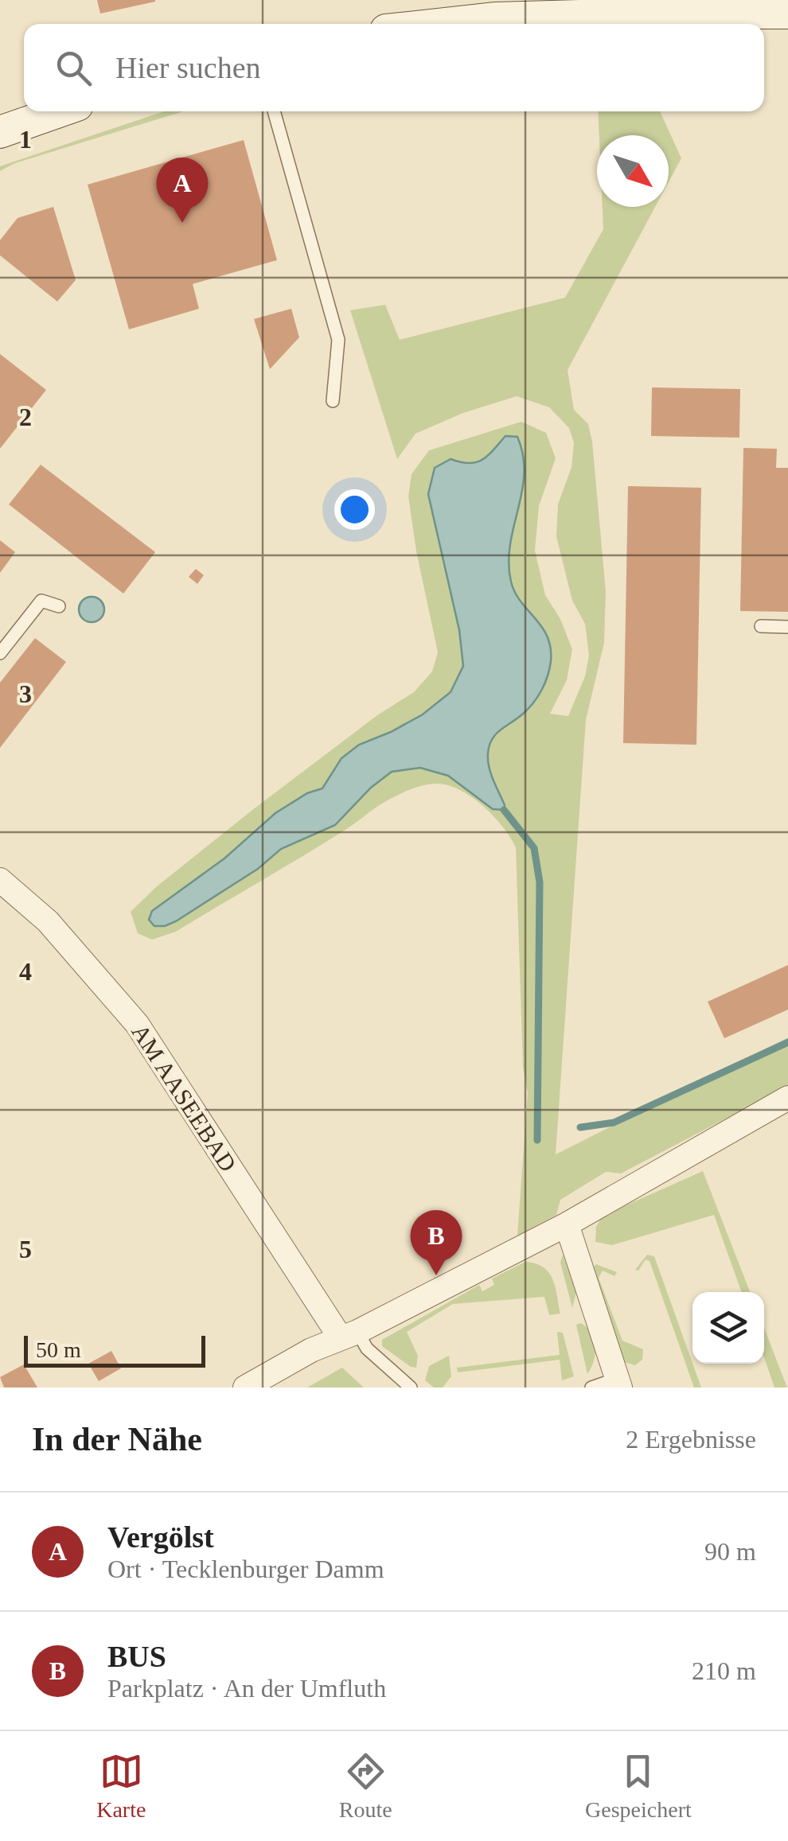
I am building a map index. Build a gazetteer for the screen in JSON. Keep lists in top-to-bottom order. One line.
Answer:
{"streets":{"street":["AM AASEEBAD"]},"scale_bar":"50 m","north":"bottom right","page":{"search":"Hier suchen","pins":["A","B"],"scale":"50 m","heading":["In der Nähe","2 Ergebnisse"],"list":[{"mark":"A","name":"Vergölst","note":"Ort · Tecklenburger Damm","value":"90 m"},{"mark":"B","name":"BUS","note":"Parkplatz · An der Umfluth","value":"210 m"}],"nav":["Karte","Route","Gespeichert"]},"grid":{"rows":["1","2","3","4","5"]}}
